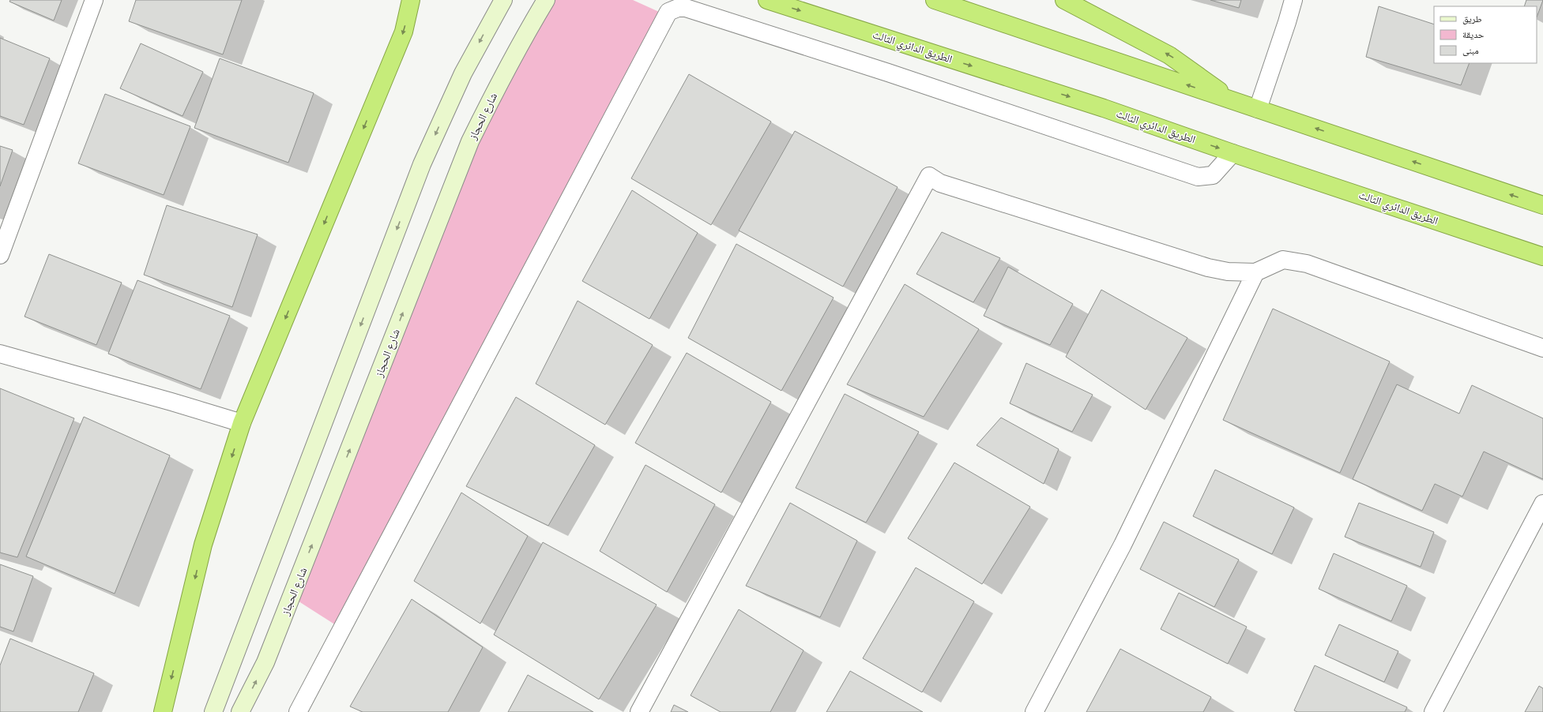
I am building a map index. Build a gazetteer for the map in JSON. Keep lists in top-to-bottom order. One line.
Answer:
{"streets":{"highway":["الطريق الدائري الثالث"],"main road":["شارع الحجاز"]},"legend":["طريق","حديقة","مبنى"]}
